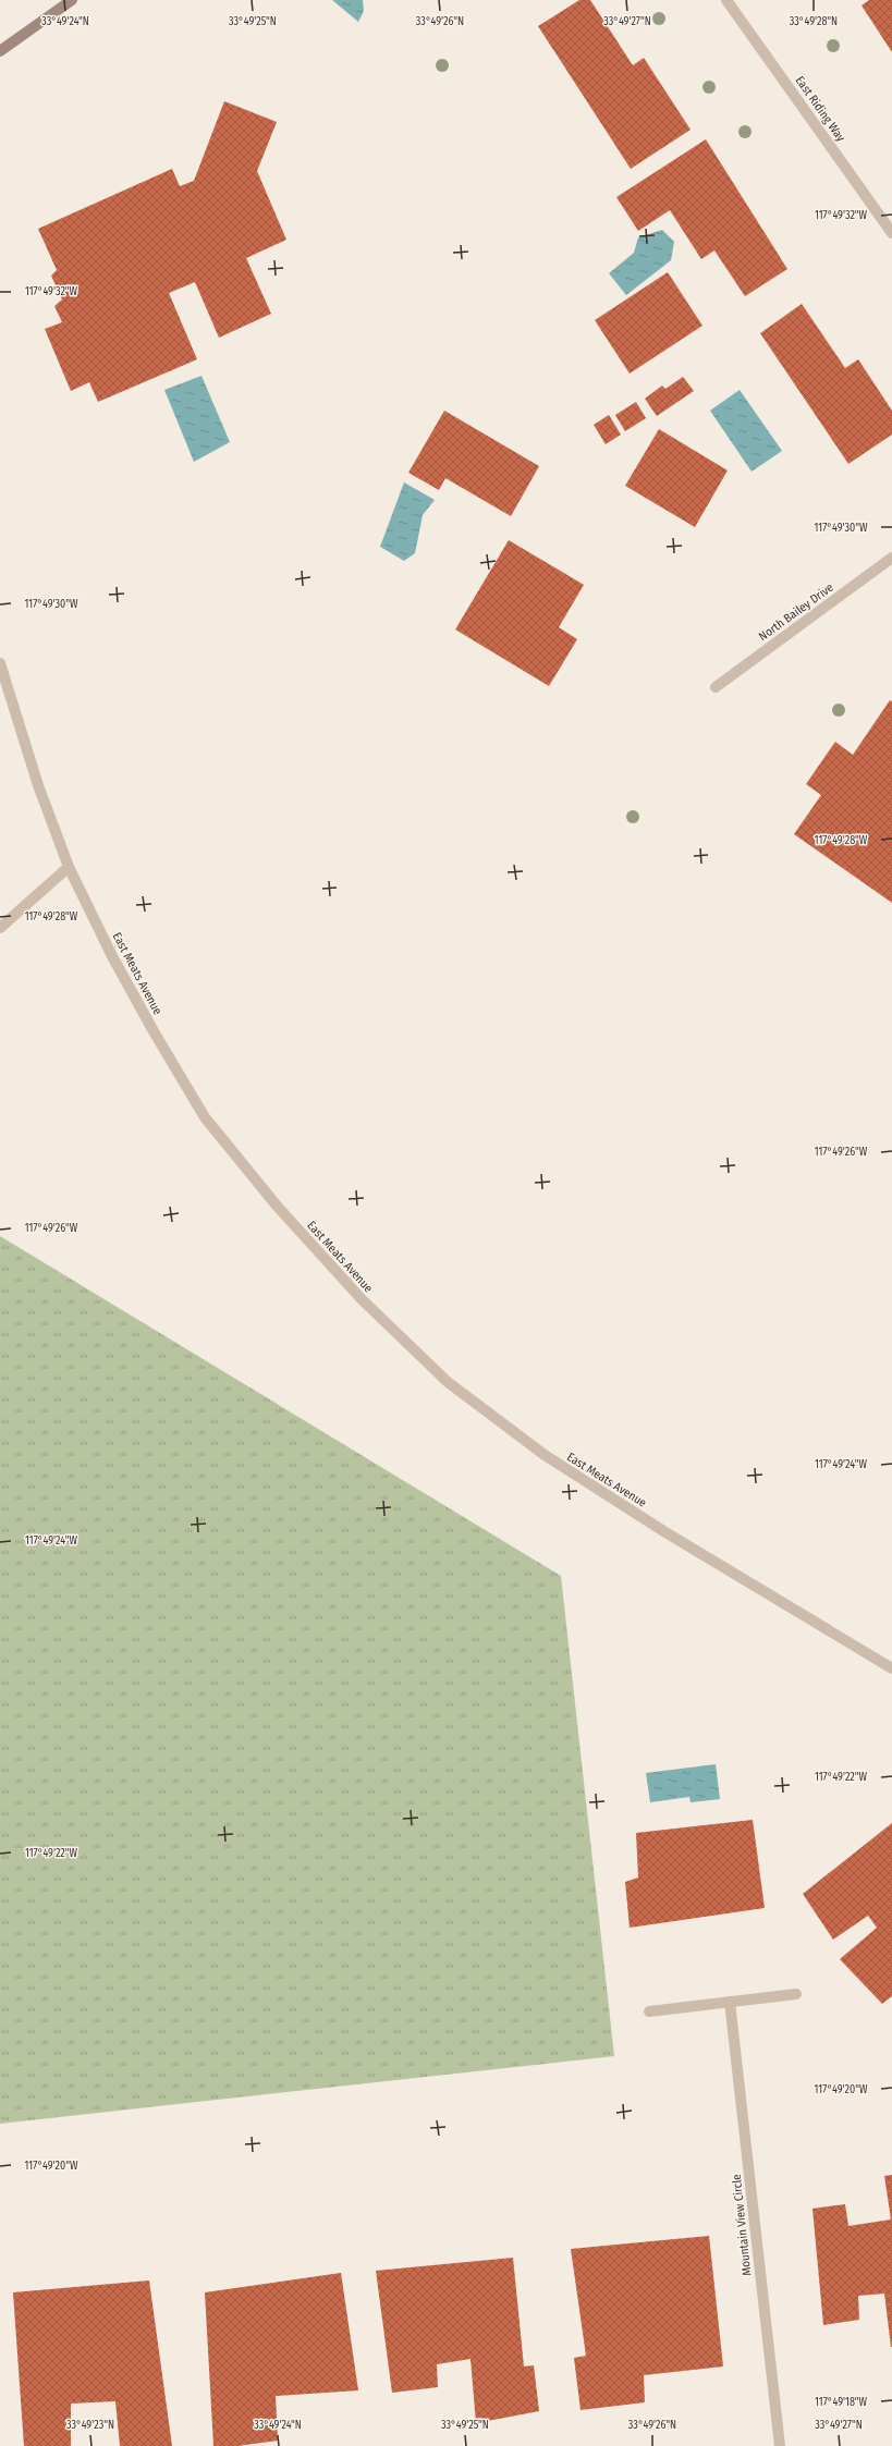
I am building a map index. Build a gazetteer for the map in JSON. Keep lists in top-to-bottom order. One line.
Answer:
{"streets":{"street":["East Riding Way","North Bailey Drive","East Meats Avenue","Mountain View Circle"]},"coordinates":["33°49'24\"N","33°49'25\"N","33°49'26\"N","33°49'27\"N","33°49'28\"N","117°49'32\"W","117°49'30\"W","117°49'28\"W","117°49'26\"W","117°49'24\"W","117°49'22\"W","117°49'20\"W","117°49'18\"W","33°49'23\"N"]}
